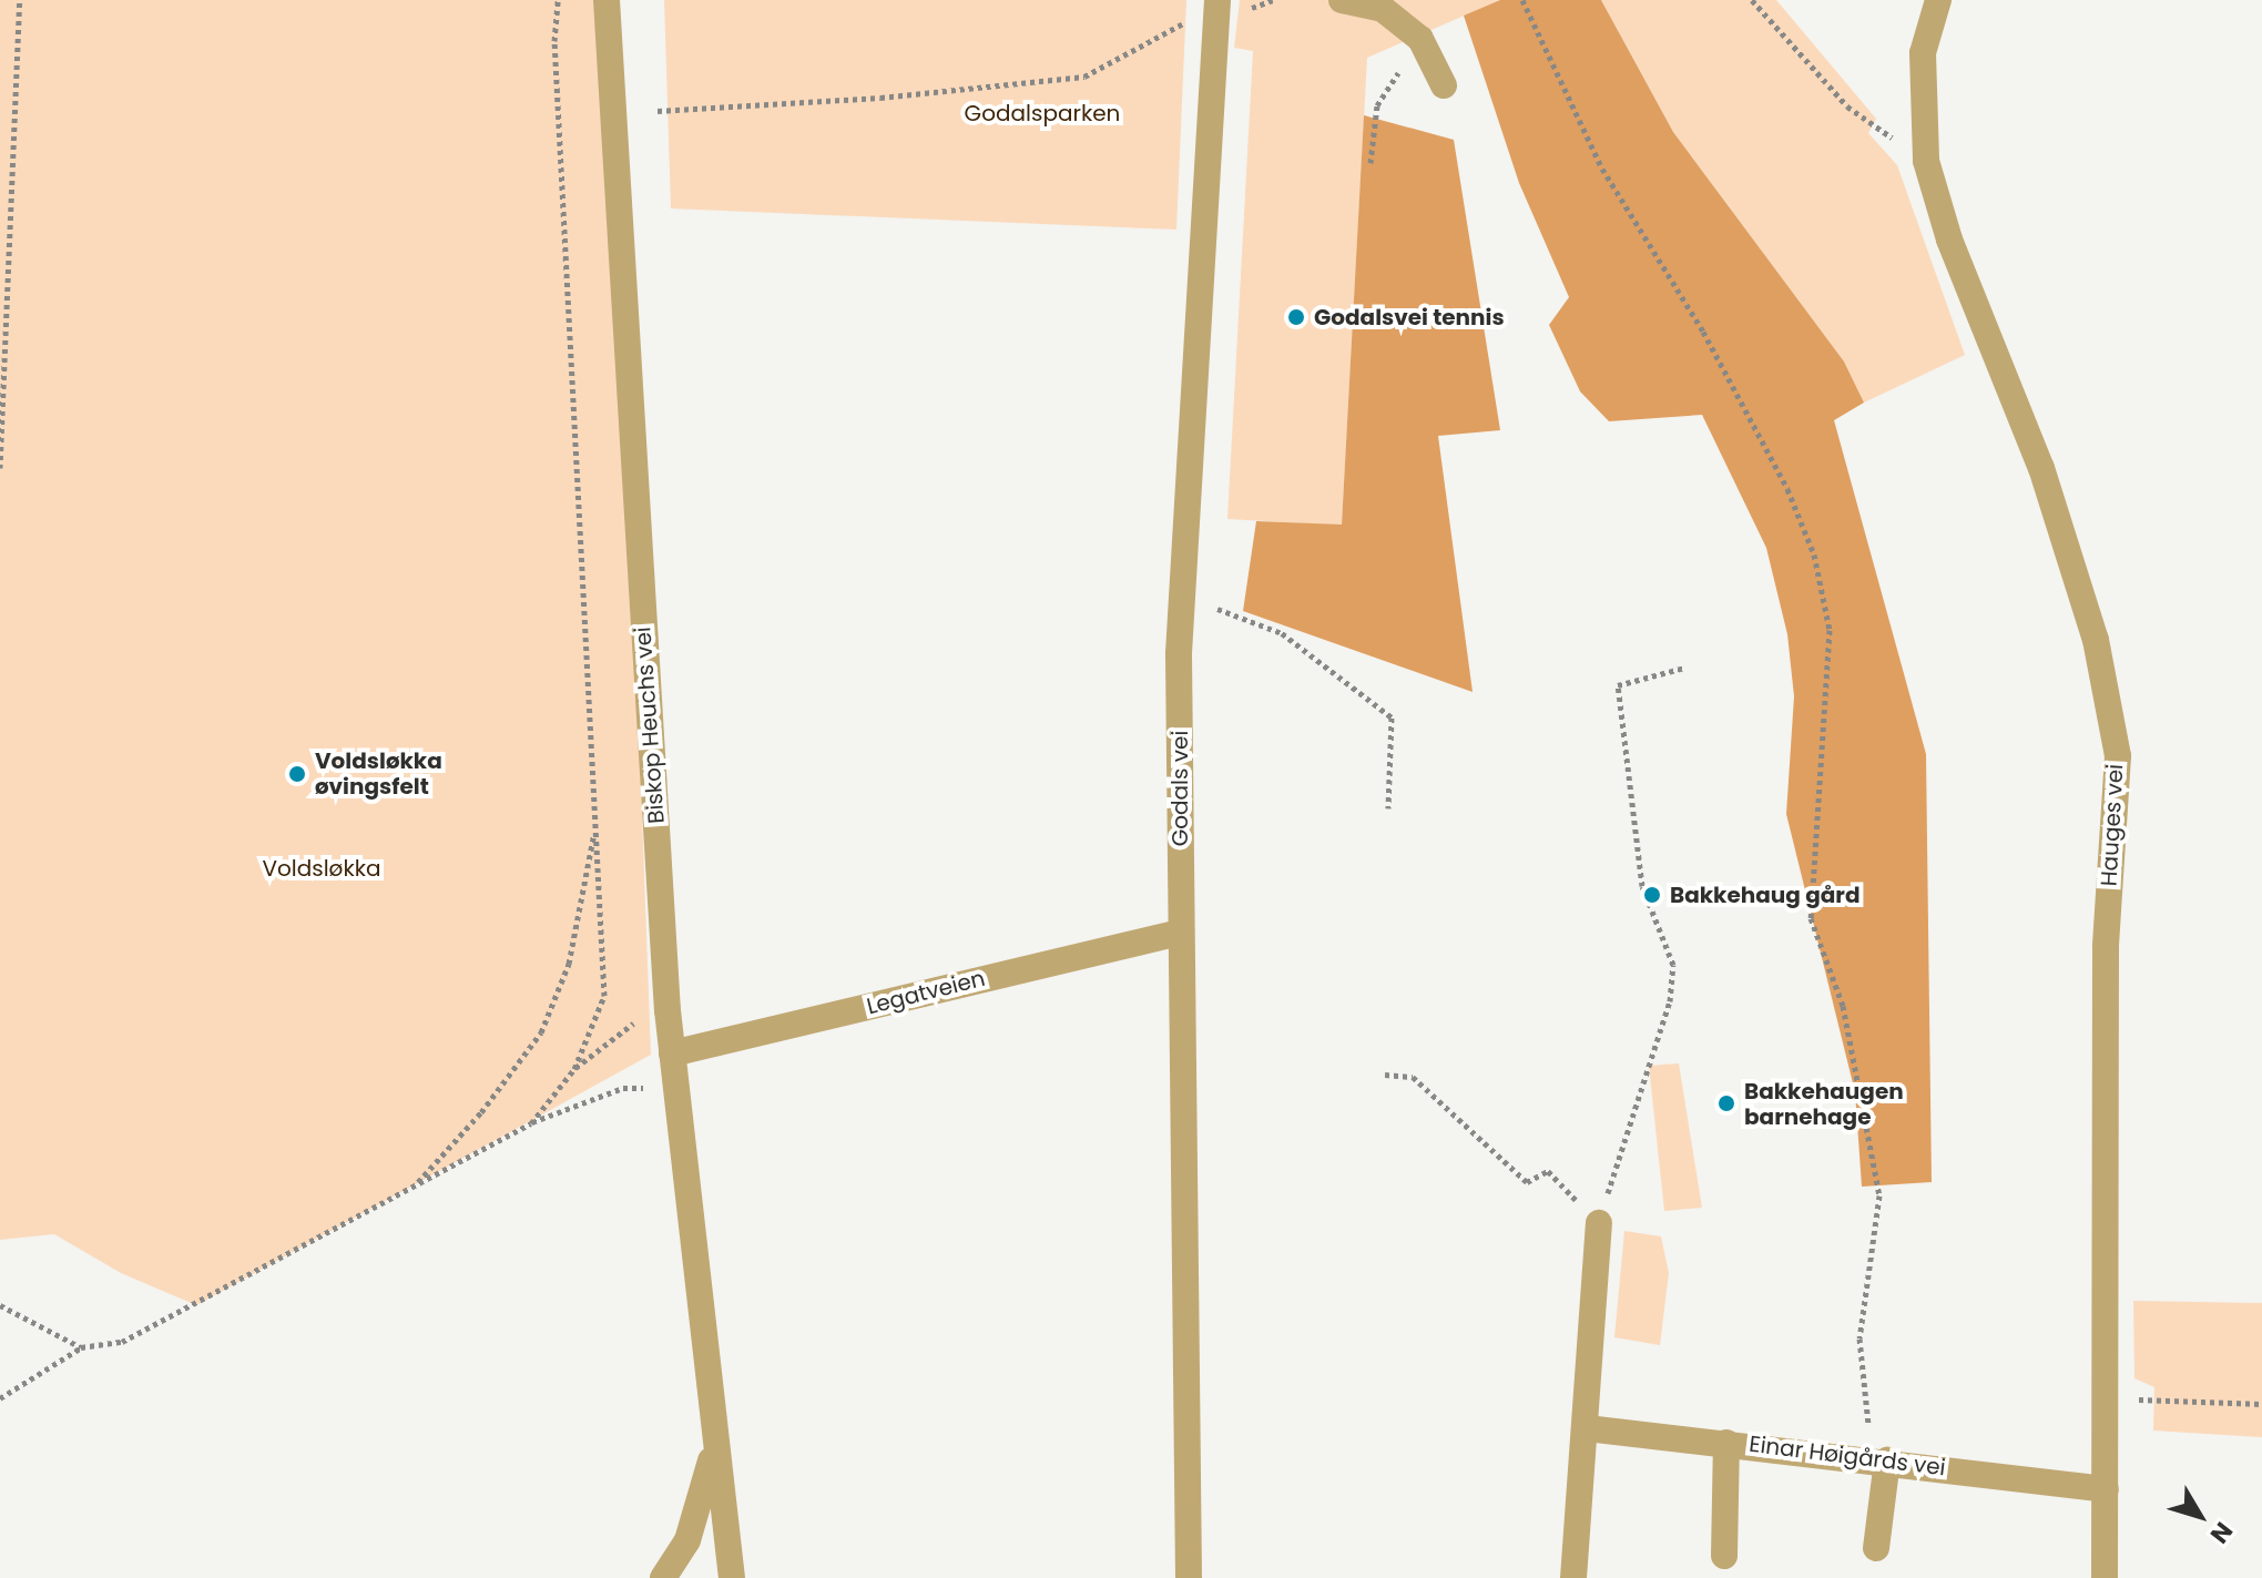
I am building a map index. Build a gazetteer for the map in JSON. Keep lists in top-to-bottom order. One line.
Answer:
{"streets":{"street":["Biskop Heuchs vei","Godals vei","Hauges vei","Legatveien","Einar Høigårds vei"]},"crossings":[["Biskop Heuchs vei","Legatveien"],["Godals vei","Legatveien"],["Hauges vei","Einar Høigårds vei"]],"parks":["Godalsparken","Voldsløkka"],"places":["Godalsvei tennis","Voldsløkka øvingsfelt","Bakkehaug gård","Bakkehaugen barnehage"],"north":"bottom right"}
